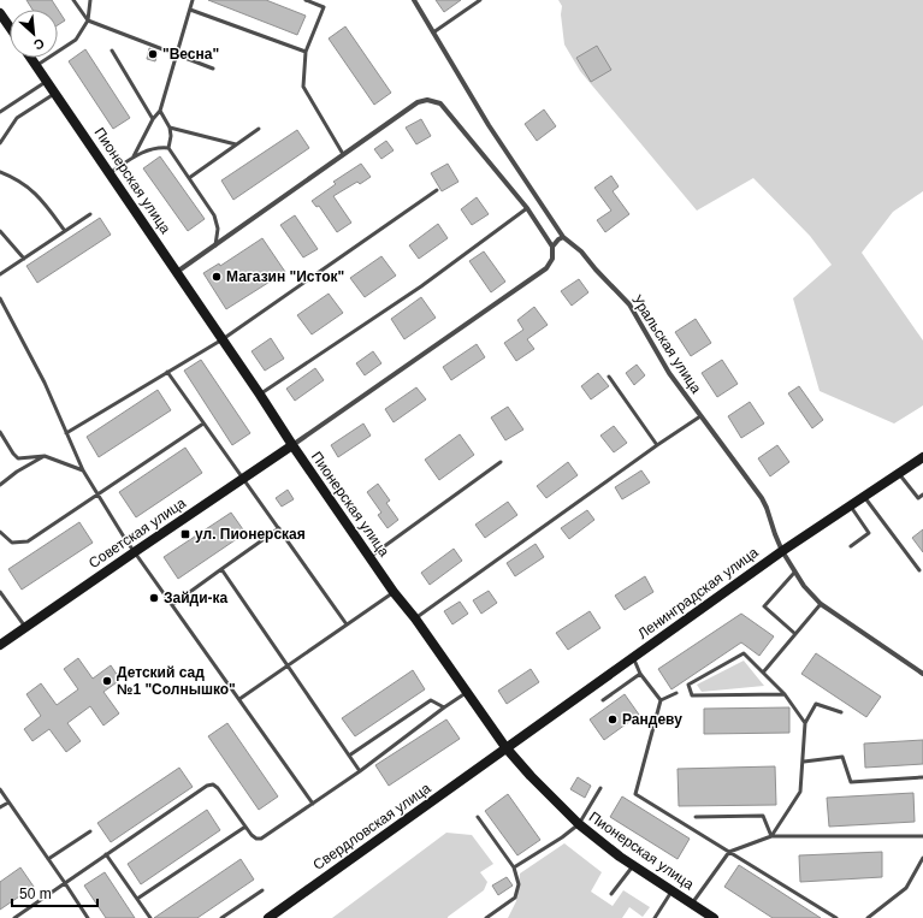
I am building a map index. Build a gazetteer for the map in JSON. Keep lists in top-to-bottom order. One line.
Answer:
{"streets":{"street":["Пионерская улица","Уральская улица","Советская улица","Ленинградская улица","Свердловская улица"]},"crossings":[["Пионерская улица","Советская улица"],["Пионерская улица","Ленинградская улица"],["Уральская улица","Ленинградская улица"],["Ленинградская улица","Свердловская улица"]],"places":{"other":["\"Весна\"","Магазин \"Исток\"","Зайди-ка","Детский сад №1 \"Солнышко\"","Рандеву"],"transit":["ул. Пионерская"]},"scale_bar":"50 m","north":"bottom right"}
